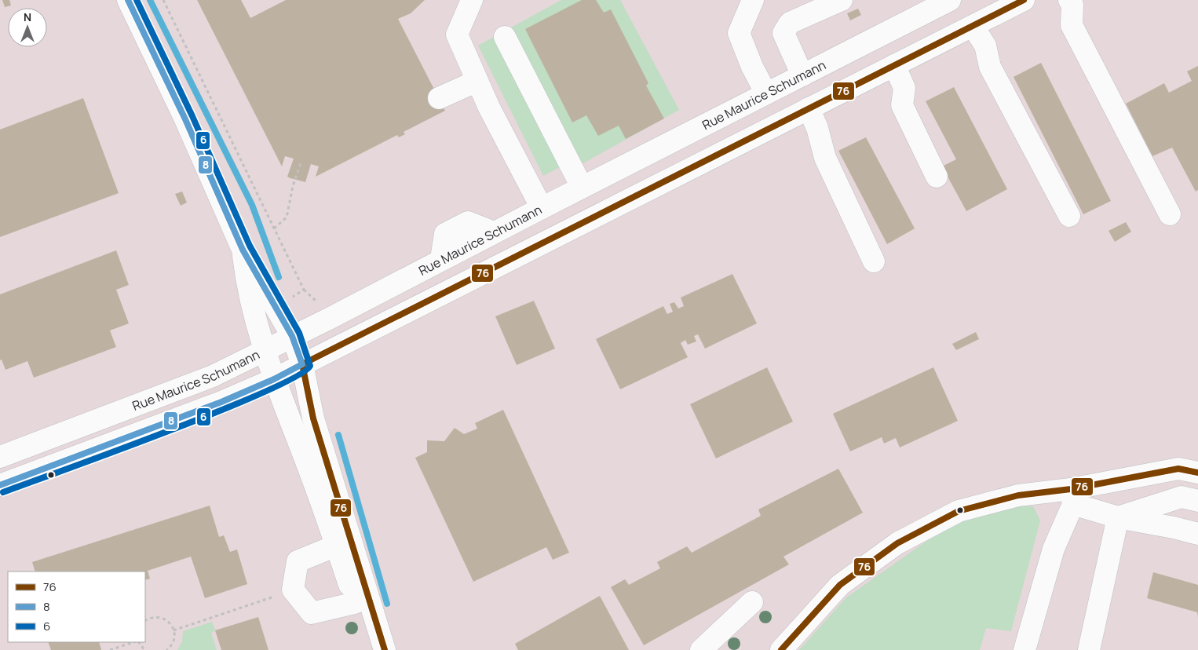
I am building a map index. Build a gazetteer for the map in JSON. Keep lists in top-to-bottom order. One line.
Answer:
{"streets":{"main road":["Rue Maurice Schumann"]},"lines":["transit line 76","transit line 8","transit line 6"],"legend":["76","8","6"],"north":"top"}
